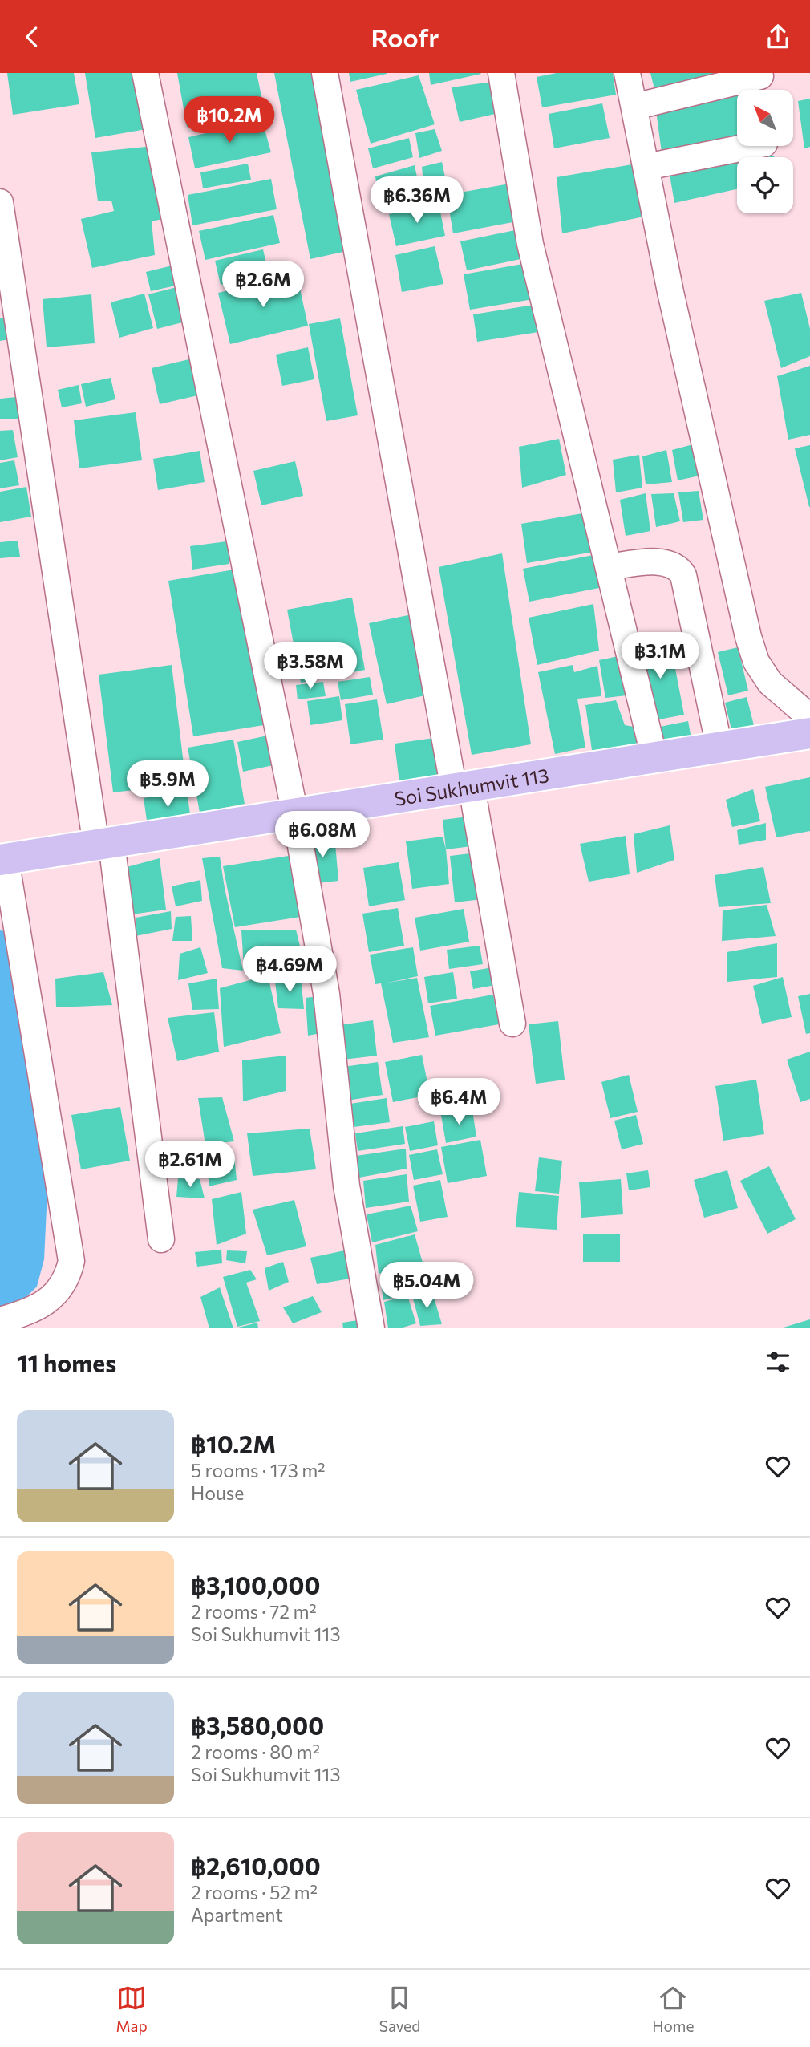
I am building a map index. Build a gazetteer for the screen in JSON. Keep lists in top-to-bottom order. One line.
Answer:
{"streets":{"main road":["Soi Sukhumvit 113"]},"north":"top left","page":{"header":"Roofr","price":["฿10.2M","฿6.36M","฿2.6M","฿3.1M","฿3.58M","฿5.9M","฿6.08M","฿4.69M","฿6.4M","฿2.61M","฿5.04M"],"heading":"11 homes","list":[{"name":"฿10.2M","note":"5 rooms · 173 m² · House"},{"name":"฿3,100,000","note":"2 rooms · 72 m² · Soi Sukhumvit 113"},{"name":"฿3,580,000","note":"2 rooms · 80 m² · Soi Sukhumvit 113"},{"name":"฿2,610,000","note":"2 rooms · 52 m² · Apartment"}],"tabs":["Map","Saved","Home"]}}
